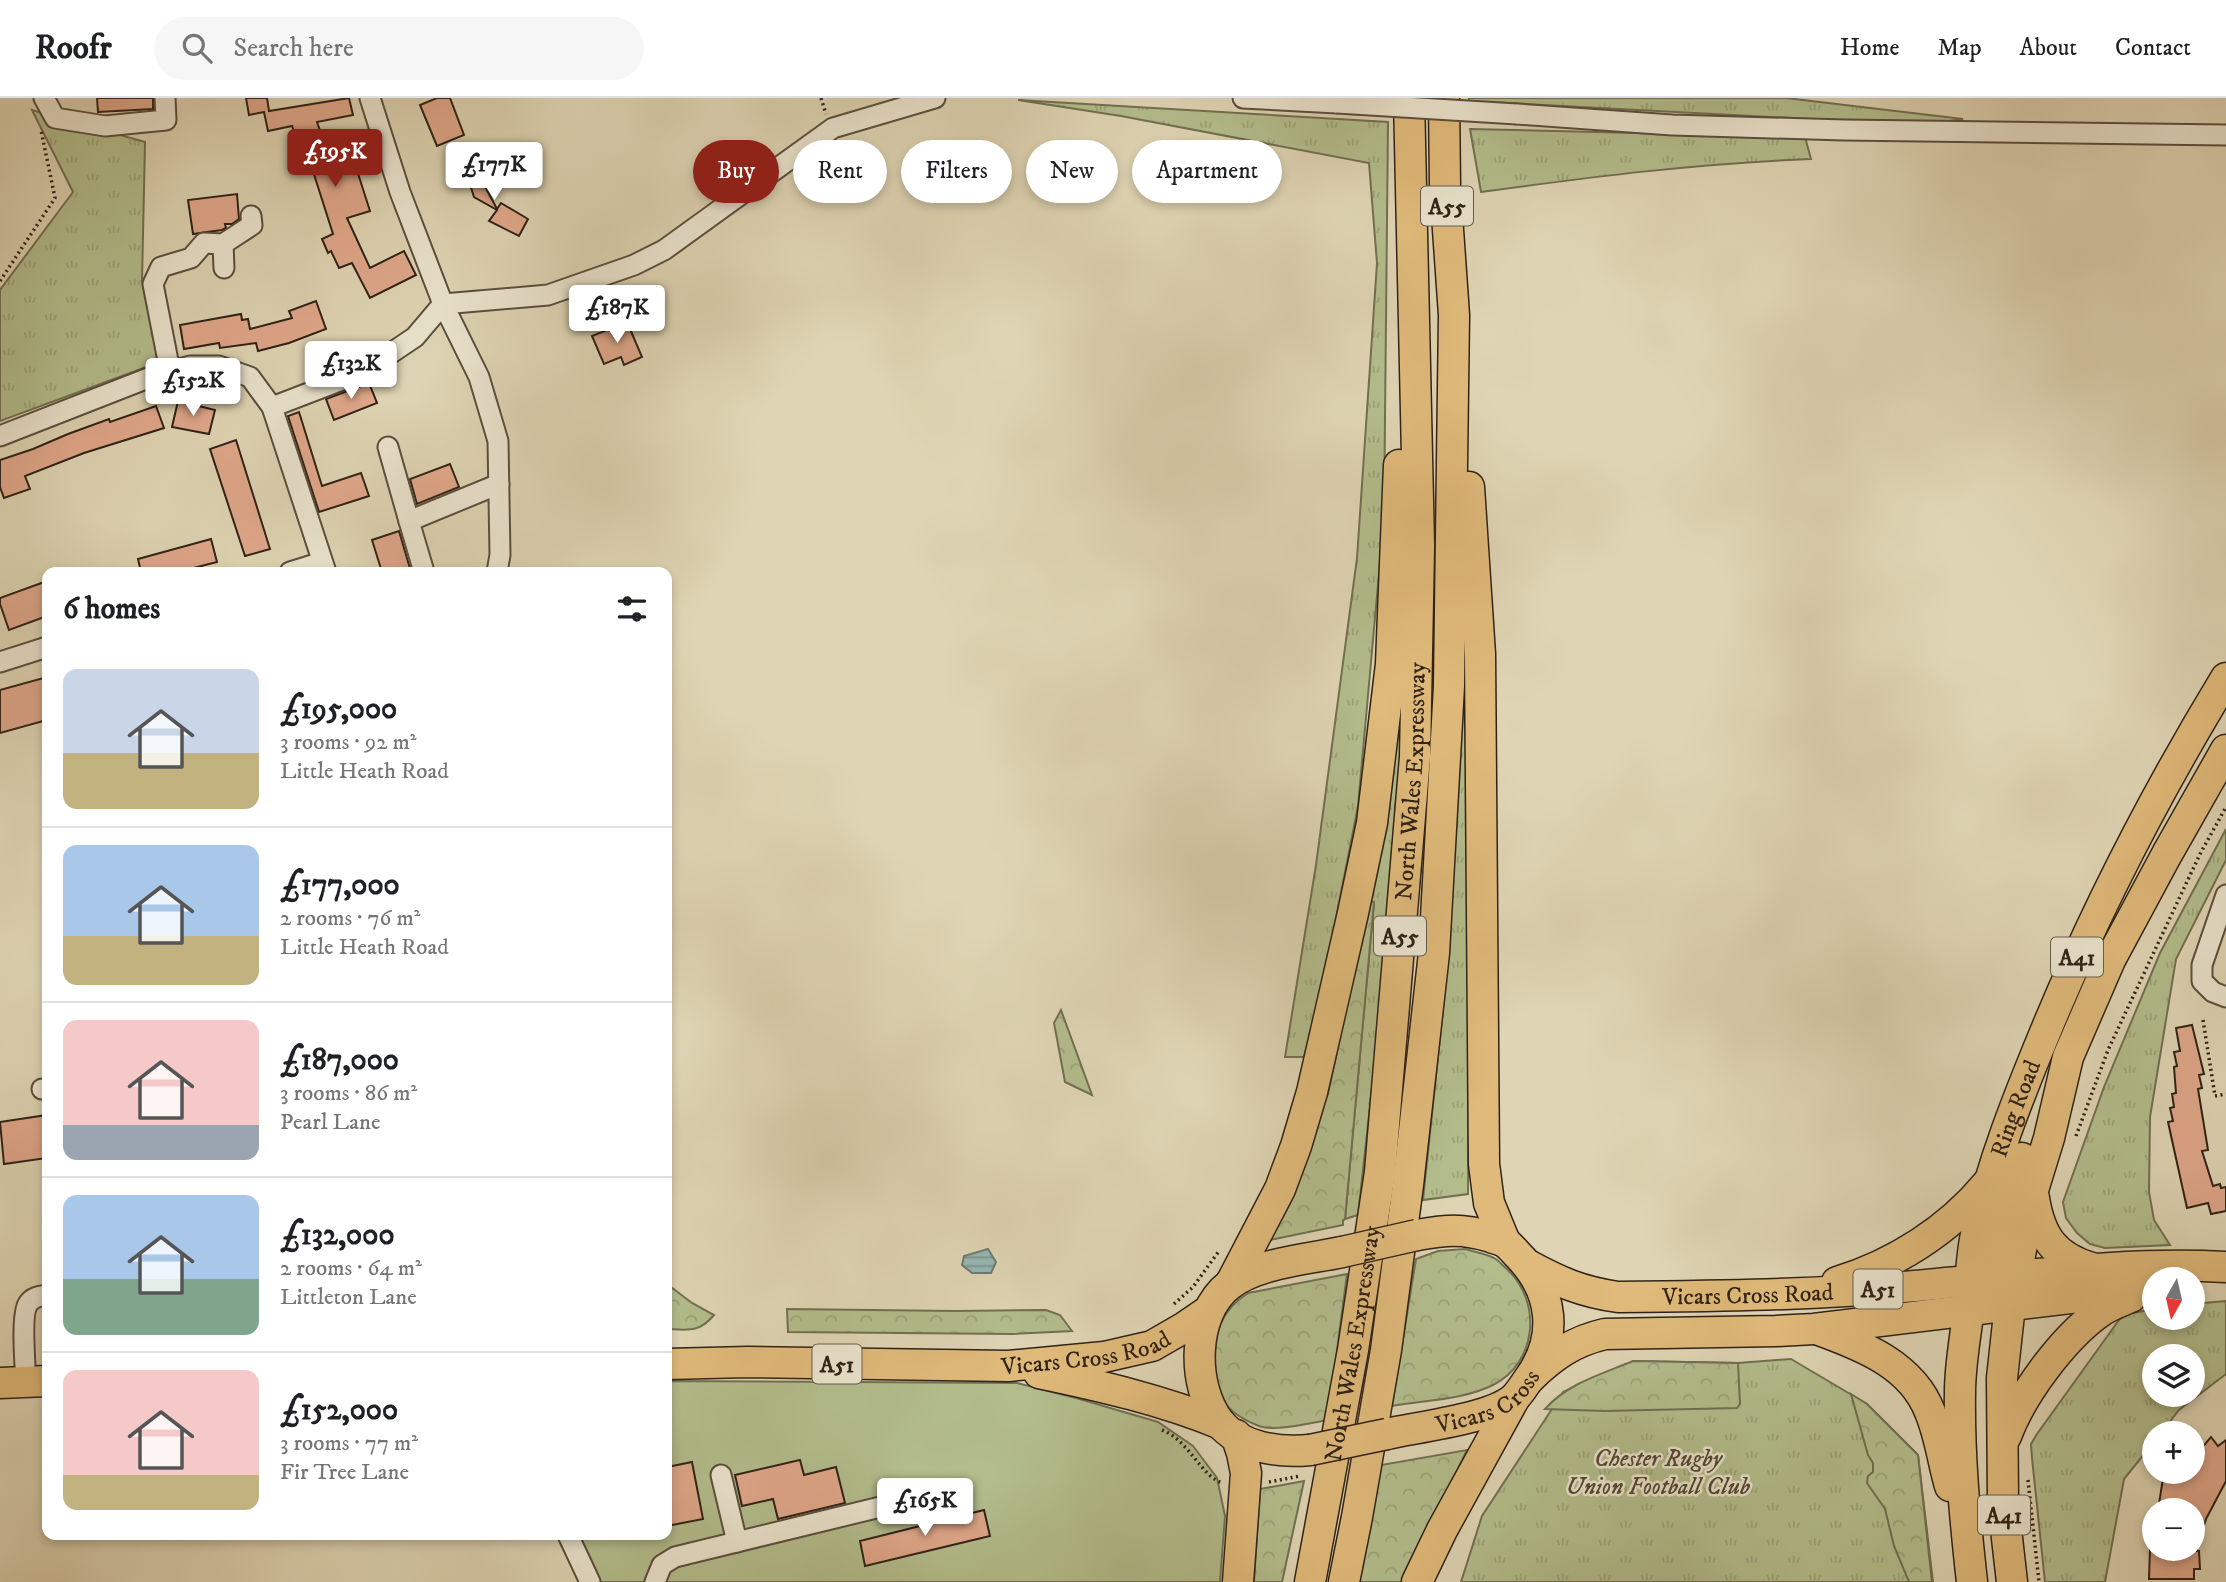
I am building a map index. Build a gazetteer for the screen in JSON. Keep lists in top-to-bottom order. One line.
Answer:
{"streets":{"highway":["A55","North Wales Expressway","A41","Ring Road","A51","Vicars Cross Road","Vicars Cross"]},"crossings":[["Ring Road","Vicars Cross Road"],["A51","Vicars Cross Road"],["Vicars Cross Road","Vicars Cross"]],"parks":["Chester Rugby Union Football Club"],"north":"bottom","page":{"header":"Roofr","search":"Search here","nav":["Home","Map","About","Contact"],"price":["£195K","£177K","£187K","£132K","£152K","£165K"],"chip":["Buy","Rent","Filters","New","Apartment"],"heading":"6 homes","list":[{"name":"£195,000","note":"3 rooms · 92 m² · Little Heath Road"},{"name":"£177,000","note":"2 rooms · 76 m² · Little Heath Road"},{"name":"£187,000","note":"3 rooms · 86 m² · Pearl Lane"},{"name":"£132,000","note":"2 rooms · 64 m² · Littleton Lane"},{"name":"£152,000","note":"3 rooms · 77 m² · Fir Tree Lane"}],"map_buttons":["+","−"]}}
